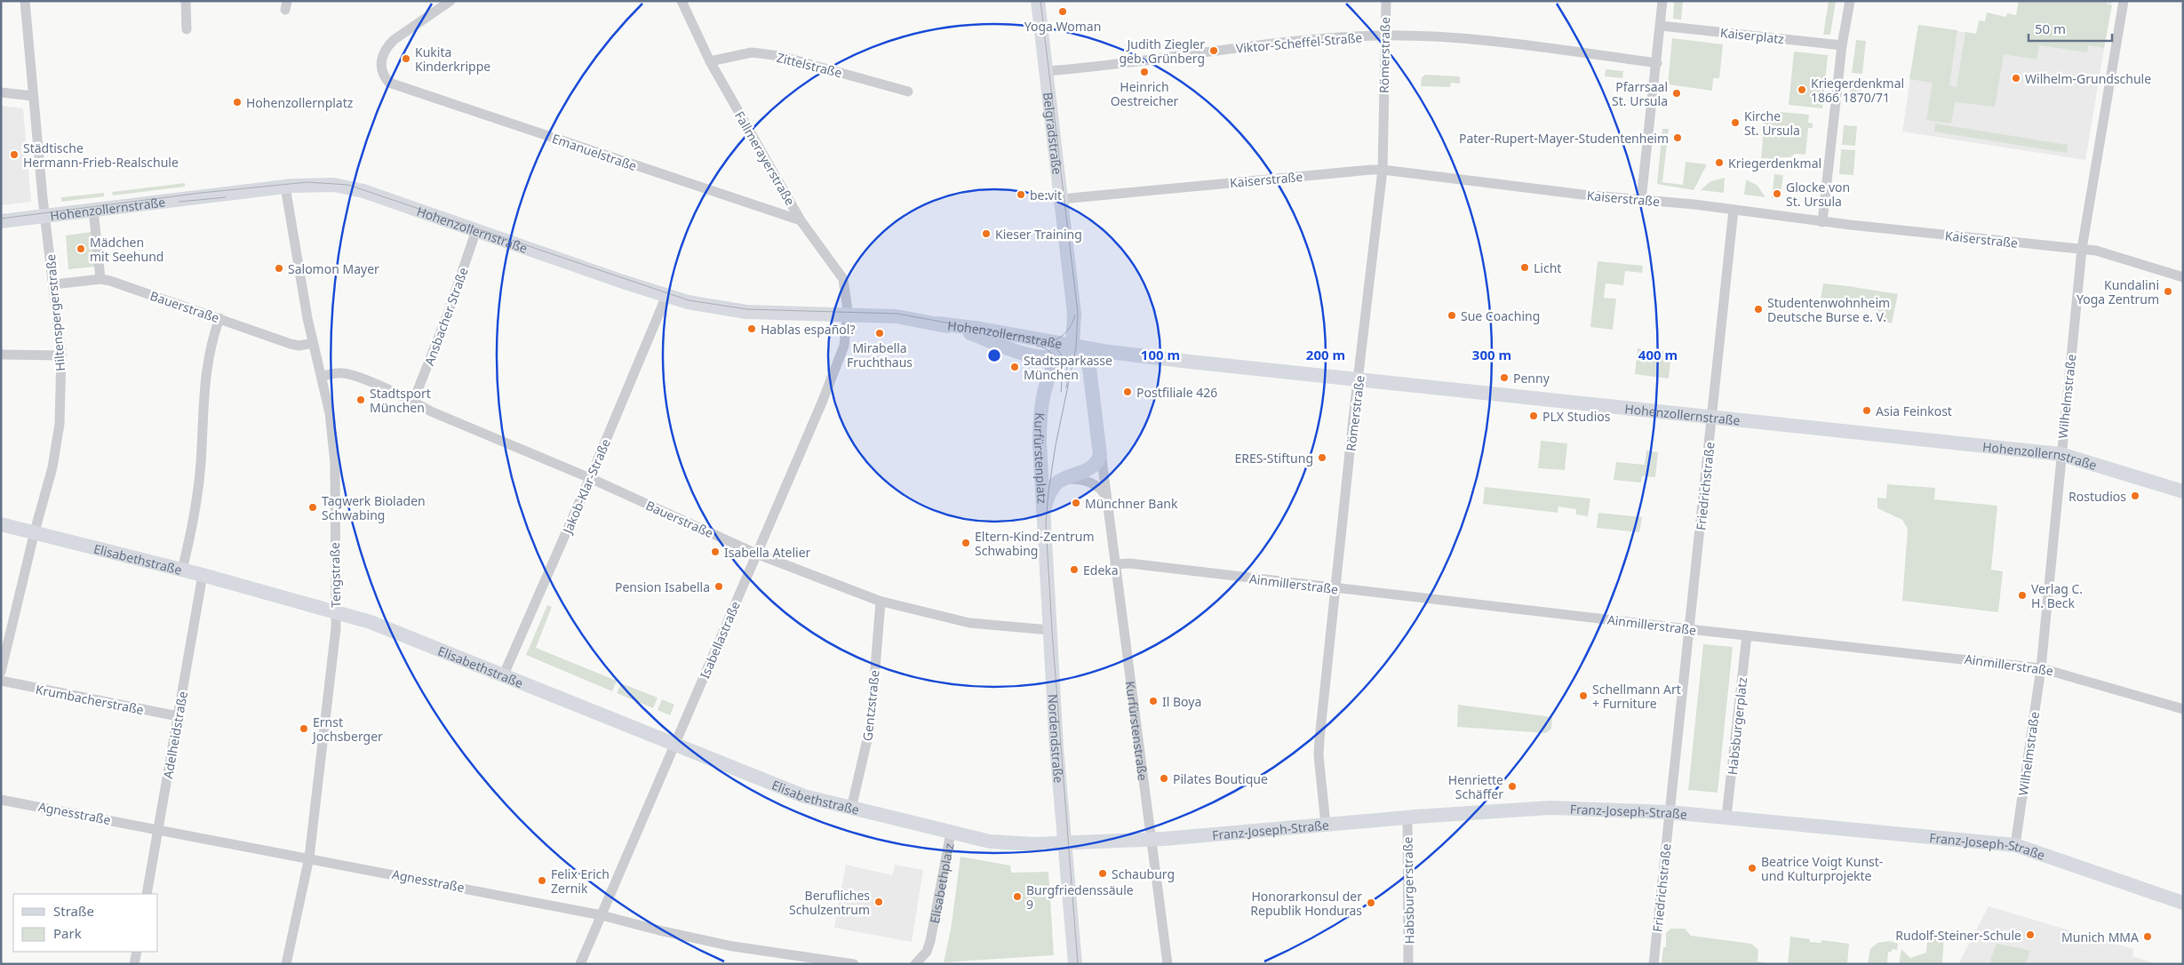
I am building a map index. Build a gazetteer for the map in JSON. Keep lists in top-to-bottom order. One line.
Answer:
{"streets":{"main road":["Belgradstraße","Hohenzollernstraße","Kurfürstenplatz","Elisabethstraße","Nordendstraße","Franz-Joseph-Straße","Elisabethplatz"],"street":["Kaiserplatz","Viktor-Scheffel-Straße","Römerstraße","Zittelstraße","Emanuelstraße","Fallmerayerstraße","Kaiserstraße","Bauerstraße","Hiltenspergerstraße","Ansbacher Straße","Wilhelmstraße","Jakob-Klar-Straße","Friedrichstraße","Tengstraße","Ainmillerstraße","Isabellastraße","Krumbacherstraße","Gentzstraße","Habsburgerplatz","Kurfürstenstraße","Adelheidstraße","Agnesstraße","Habsburgerstraße"]},"crossings":[["Viktor-Scheffel-Straße","Römerstraße"],["Viktor-Scheffel-Straße","Belgradstraße"],["Römerstraße","Kaiserstraße"],["Römerstraße","Hohenzollernstraße"],["Römerstraße","Ainmillerstraße"],["Römerstraße","Franz-Joseph-Straße"],["Zittelstraße","Fallmerayerstraße"],["Belgradstraße","Kaiserstraße"],["Belgradstraße","Hohenzollernstraße"],["Belgradstraße","Kurfürstenplatz"],["Emanuelstraße","Fallmerayerstraße"],["Fallmerayerstraße","Hohenzollernstraße"],["Fallmerayerstraße","Isabellastraße"],["Kaiserstraße","Wilhelmstraße"],["Kaiserstraße","Friedrichstraße"],["Hohenzollernstraße","Hiltenspergerstraße"],["Hohenzollernstraße","Ansbacher Straße"],["Hohenzollernstraße","Wilhelmstraße"],["Hohenzollernstraße","Kurfürstenplatz"],["Hohenzollernstraße","Jakob-Klar-Straße"],["Hohenzollernstraße","Friedrichstraße"],["Hohenzollernstraße","Tengstraße"],["Hohenzollernstraße","Isabellastraße"],["Bauerstraße","Hiltenspergerstraße"],["Bauerstraße","Ansbacher Straße"],["Bauerstraße","Jakob-Klar-Straße"],["Bauerstraße","Tengstraße"],["Bauerstraße","Isabellastraße"],["Bauerstraße","Gentzstraße"],["Bauerstraße","Nordendstraße"],["Hiltenspergerstraße","Elisabethstraße"],["Wilhelmstraße","Ainmillerstraße"],["Wilhelmstraße","Franz-Joseph-Straße"],["Kurfürstenplatz","Kurfürstenstraße"],["Kurfürstenplatz","Nordendstraße"],["Jakob-Klar-Straße","Elisabethstraße"],["Friedrichstraße","Ainmillerstraße"],["Friedrichstraße","Franz-Joseph-Straße"],["Elisabethstraße","Tengstraße"],["Elisabethstraße","Isabellastraße"],["Elisabethstraße","Gentzstraße"],["Elisabethstraße","Adelheidstraße"],["Elisabethstraße","Elisabethplatz"],["Tengstraße","Agnesstraße"],["Ainmillerstraße","Habsburgerplatz"],["Ainmillerstraße","Kurfürstenstraße"],["Isabellastraße","Agnesstraße"],["Krumbacherstraße","Adelheidstraße"],["Habsburgerplatz","Franz-Joseph-Straße"],["Kurfürstenstraße","Franz-Joseph-Straße"],["Adelheidstraße","Agnesstraße"],["Nordendstraße","Franz-Joseph-Straße"],["Nordendstraße","Elisabethplatz"],["Franz-Joseph-Straße","Elisabethplatz"],["Franz-Joseph-Straße","Habsburgerstraße"]],"places":["Yoga Woman","Judith Ziegler geb. Grünberg","Kukita Kinderkrippe","Heinrich Oestreicher","Wilhelm-Grundschule","Kriegerdenkmal 1866 1870/71","Pfarrsaal St. Ursula","Hohenzollernplatz","Kirche St. Ursula","Pater-Rupert-Mayer-Studentenheim","Städtische Hermann-Frieb-Realschule","Kriegerdenkmal","Glocke von St. Ursula","be:vit","Kieser Training","Mädchen mit Seehund","Licht","Salomon Mayer","Kundalini Yoga Zentrum","Studentenwohnheim Deutsche Burse e. V.","Sue Coaching","Hablas español?","Mirabella Fruchthaus","Stadtsparkasse München","Penny","Postfiliale 426","Stadtsport München","Asia Feinkost","PLX Studios","ERES-Stiftung","Rostudios","Münchner Bank","Tagwerk Bioladen Schwabing","Eltern-Kind-Zentrum Schwabing","Isabella Atelier","Edeka","Pension Isabella","Verlag C. H. Beck","Schellmann Art + Furniture","Il Boya","Ernst Jochsberger","Pilates Boutique","Henriette Schäffer","Beatrice Voigt Kunst- und Kulturprojekte","Schauburg","Felix Erich Zernik","Burgfriedenssäule 9","Berufliches Schulzentrum","Honorarkonsul der Republik Honduras","Rudolf-Steiner-Schule","Munich MMA"],"legend":["Straße","Park"],"scale_bar":"50 m","rings":["100 m","200 m","300 m","400 m"]}
